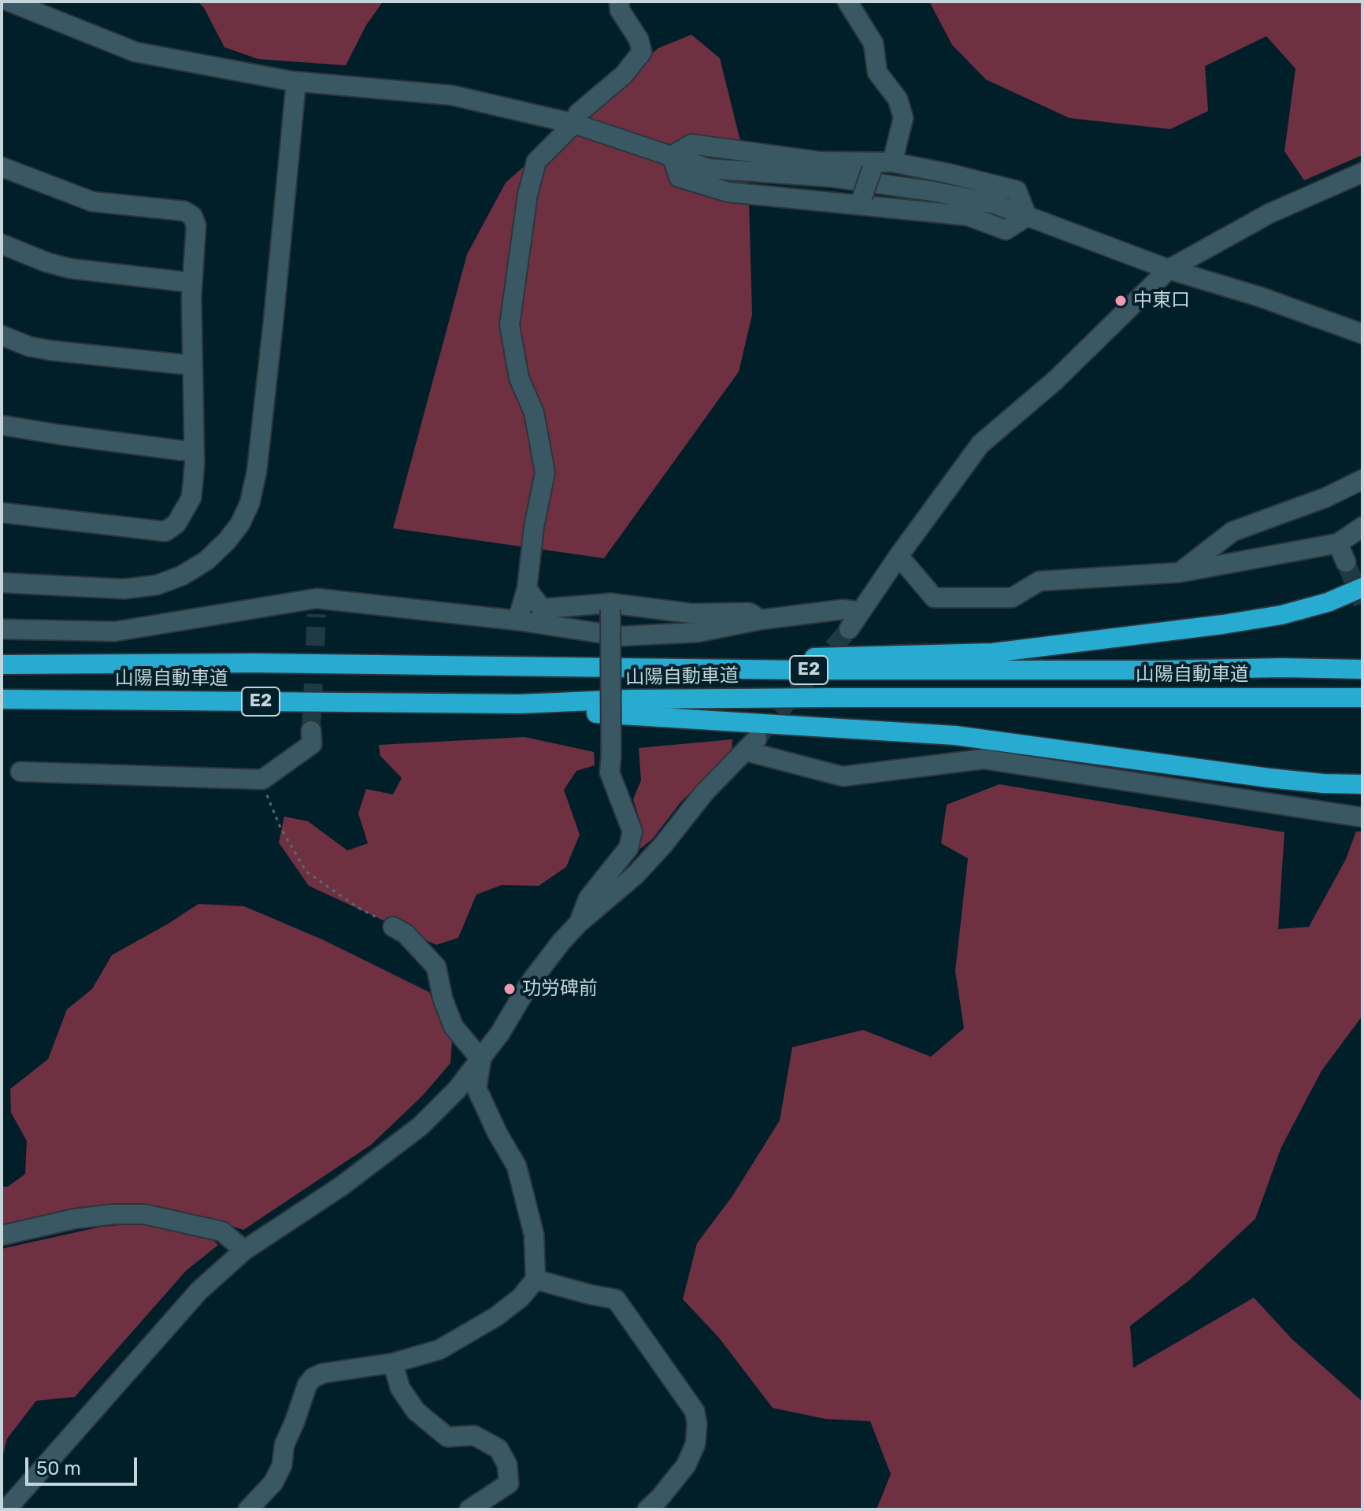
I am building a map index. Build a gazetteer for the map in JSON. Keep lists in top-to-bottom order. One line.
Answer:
{"streets":{"highway":["E2","山陽自動車道"]},"places":["中東口","功労碑前"],"scale_bar":"50 m"}
